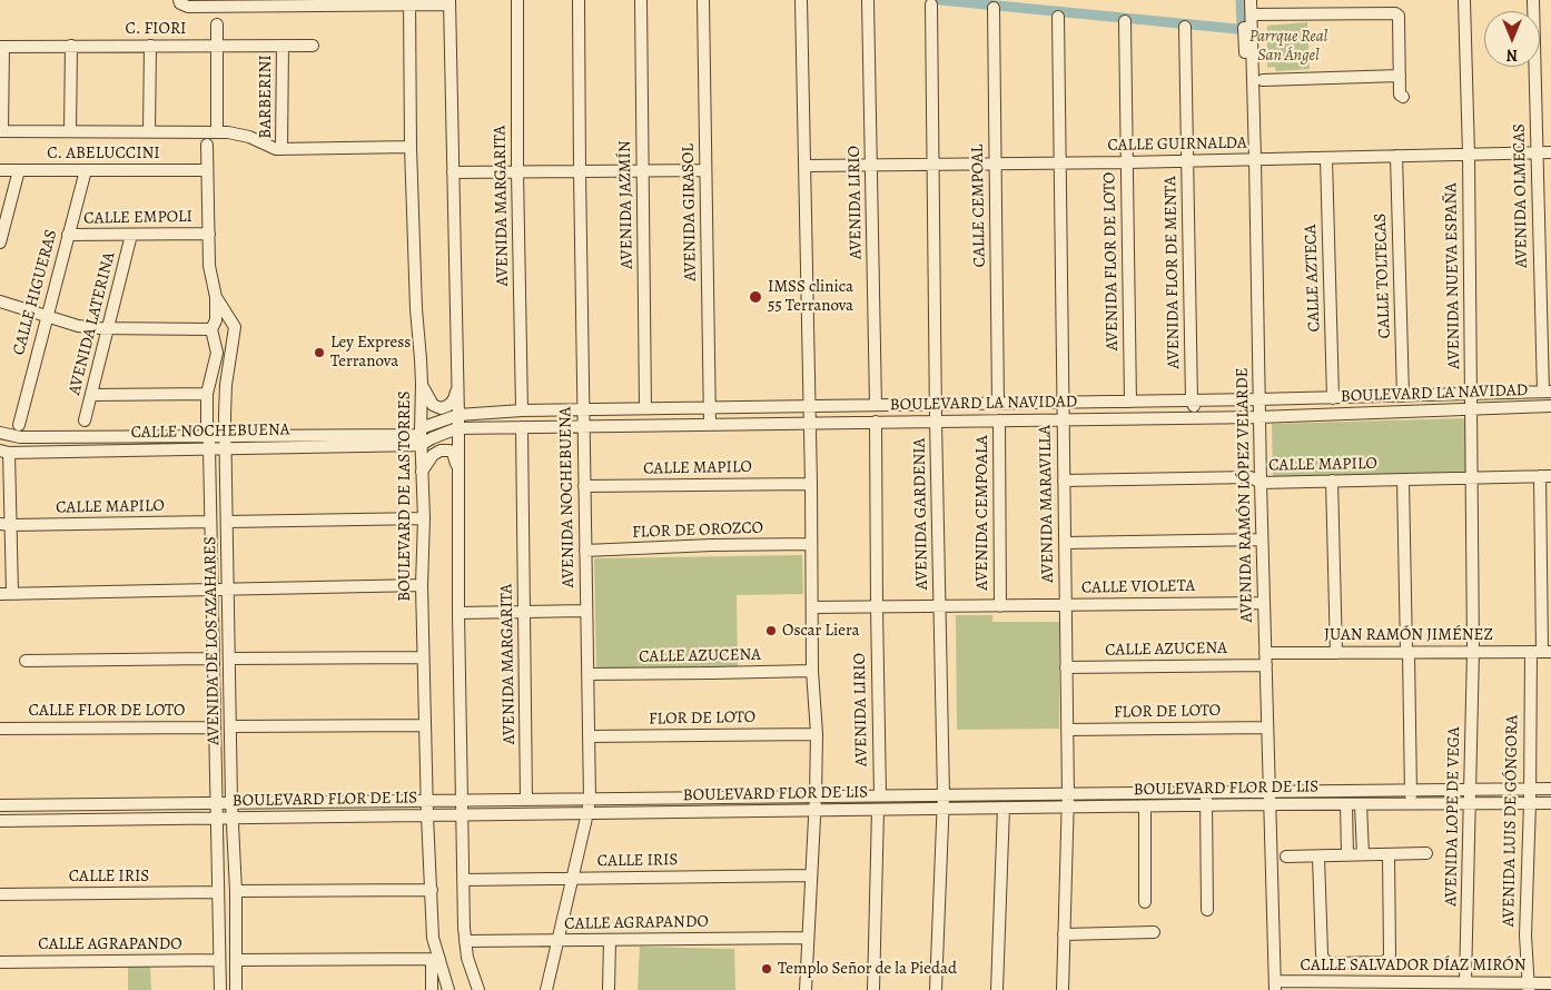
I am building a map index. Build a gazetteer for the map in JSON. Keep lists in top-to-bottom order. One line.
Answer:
{"streets":{"street":["C. FIORI","BARBERINI","CALLE GUIRNALDA","C. ABELUCCINI","AVENIDA OLMECAS","AVENIDA LIRIO","AVENIDA JAZMÍN","AVENIDA MARGARITA","CALLE CEMPOAL","AVENIDA GIRASOL","CALLE EMPOLI","AVENIDA FLOR DE LOTO","AVENIDA FLOR DE MENTA","CALLE TOLTECAS","AVENIDA NUEVA ESPAÑA","CALLE AZTECA","CALLE HIGUERAS","AVENIDA LATERINA","BOULEVARD LA NAVIDAD","CALLE NOCHEBUENA","CALLE MAPILO","AVENIDA RAMÓN LÓPEZ VELARDE","BOULEVARD DE LAS TORRES","AVENIDA NOCHEBUENA","AVENIDA MARAVILLA","AVENIDA CEMPOALA","AVENIDA GARDENIA","FLOR DE OROZCO","CALLE VIOLETA","JUAN RAMÓN JIMÉNEZ","AVENIDA DE LOS AZAHARES","CALLE AZUCENA","CALLE FLOR DE LOTO","FLOR DE LOTO","BOULEVARD FLOR DE LIS","AVENIDA LOPE DE VEGA","AVENIDA LUIS DE GÓNGORA","CALLE IRIS","CALLE AGRAPANDO","CALLE SALVADOR DÍAZ MIRÓN"]},"crossings":[["C. FIORI","BARBERINI"],["CALLE GUIRNALDA","AVENIDA OLMECAS"],["CALLE GUIRNALDA","AVENIDA LIRIO"],["CALLE GUIRNALDA","CALLE CEMPOAL"],["CALLE GUIRNALDA","AVENIDA FLOR DE LOTO"],["CALLE GUIRNALDA","AVENIDA FLOR DE MENTA"],["CALLE GUIRNALDA","CALLE TOLTECAS"],["CALLE GUIRNALDA","AVENIDA NUEVA ESPAÑA"],["CALLE GUIRNALDA","CALLE AZTECA"],["CALLE GUIRNALDA","AVENIDA RAMÓN LÓPEZ VELARDE"],["CALLE GUIRNALDA","AVENIDA MARAVILLA"],["CALLE GUIRNALDA","AVENIDA GARDENIA"],["C. ABELUCCINI","CALLE HIGUERAS"],["C. ABELUCCINI","AVENIDA DE LOS AZAHARES"],["AVENIDA OLMECAS","BOULEVARD LA NAVIDAD"],["AVENIDA LIRIO","BOULEVARD LA NAVIDAD"],["AVENIDA LIRIO","CALLE VIOLETA"],["AVENIDA LIRIO","BOULEVARD FLOR DE LIS"],["AVENIDA JAZMÍN","BOULEVARD LA NAVIDAD"],["AVENIDA MARGARITA","BOULEVARD LA NAVIDAD"],["AVENIDA MARGARITA","BOULEVARD FLOR DE LIS"],["CALLE CEMPOAL","BOULEVARD LA NAVIDAD"],["AVENIDA GIRASOL","BOULEVARD LA NAVIDAD"],["CALLE EMPOLI","CALLE HIGUERAS"],["CALLE EMPOLI","AVENIDA LATERINA"],["CALLE EMPOLI","AVENIDA DE LOS AZAHARES"],["AVENIDA FLOR DE LOTO","BOULEVARD LA NAVIDAD"],["AVENIDA FLOR DE MENTA","BOULEVARD LA NAVIDAD"],["CALLE TOLTECAS","BOULEVARD LA NAVIDAD"],["AVENIDA NUEVA ESPAÑA","BOULEVARD LA NAVIDAD"],["AVENIDA NUEVA ESPAÑA","CALLE MAPILO"],["AVENIDA NUEVA ESPAÑA","JUAN RAMÓN JIMÉNEZ"],["AVENIDA NUEVA ESPAÑA","AVENIDA LOPE DE VEGA"],["CALLE AZTECA","BOULEVARD LA NAVIDAD"],["BOULEVARD LA NAVIDAD","CALLE NOCHEBUENA"],["BOULEVARD LA NAVIDAD","AVENIDA RAMÓN LÓPEZ VELARDE"],["BOULEVARD LA NAVIDAD","BOULEVARD DE LAS TORRES"],["BOULEVARD LA NAVIDAD","AVENIDA NOCHEBUENA"],["BOULEVARD LA NAVIDAD","AVENIDA MARAVILLA"],["BOULEVARD LA NAVIDAD","AVENIDA CEMPOALA"],["BOULEVARD LA NAVIDAD","AVENIDA GARDENIA"],["CALLE NOCHEBUENA","BOULEVARD DE LAS TORRES"],["CALLE NOCHEBUENA","AVENIDA DE LOS AZAHARES"],["CALLE MAPILO","AVENIDA RAMÓN LÓPEZ VELARDE"],["CALLE MAPILO","AVENIDA NOCHEBUENA"],["CALLE MAPILO","AVENIDA MARAVILLA"],["CALLE MAPILO","AVENIDA DE LOS AZAHARES"],["AVENIDA RAMÓN LÓPEZ VELARDE","CALLE VIOLETA"],["AVENIDA RAMÓN LÓPEZ VELARDE","JUAN RAMÓN JIMÉNEZ"],["AVENIDA RAMÓN LÓPEZ VELARDE","CALLE AZUCENA"],["AVENIDA RAMÓN LÓPEZ VELARDE","FLOR DE LOTO"],["AVENIDA RAMÓN LÓPEZ VELARDE","BOULEVARD FLOR DE LIS"],["AVENIDA RAMÓN LÓPEZ VELARDE","CALLE SALVADOR DÍAZ MIRÓN"],["BOULEVARD DE LAS TORRES","BOULEVARD FLOR DE LIS"],["AVENIDA NOCHEBUENA","FLOR DE OROZCO"],["AVENIDA NOCHEBUENA","CALLE AZUCENA"],["AVENIDA NOCHEBUENA","FLOR DE LOTO"],["AVENIDA NOCHEBUENA","BOULEVARD FLOR DE LIS"],["AVENIDA NOCHEBUENA","CALLE IRIS"],["AVENIDA NOCHEBUENA","CALLE AGRAPANDO"],["AVENIDA MARAVILLA","CALLE VIOLETA"],["AVENIDA MARAVILLA","CALLE AZUCENA"],["AVENIDA MARAVILLA","FLOR DE LOTO"],["AVENIDA MARAVILLA","BOULEVARD FLOR DE LIS"],["AVENIDA CEMPOALA","CALLE VIOLETA"],["AVENIDA GARDENIA","CALLE VIOLETA"],["AVENIDA GARDENIA","BOULEVARD FLOR DE LIS"],["JUAN RAMÓN JIMÉNEZ","CALLE AZUCENA"],["JUAN RAMÓN JIMÉNEZ","AVENIDA LOPE DE VEGA"],["JUAN RAMÓN JIMÉNEZ","AVENIDA LUIS DE GÓNGORA"],["AVENIDA DE LOS AZAHARES","CALLE FLOR DE LOTO"],["AVENIDA DE LOS AZAHARES","BOULEVARD FLOR DE LIS"],["AVENIDA DE LOS AZAHARES","CALLE IRIS"],["AVENIDA DE LOS AZAHARES","CALLE AGRAPANDO"],["BOULEVARD FLOR DE LIS","AVENIDA LOPE DE VEGA"],["BOULEVARD FLOR DE LIS","AVENIDA LUIS DE GÓNGORA"],["AVENIDA LOPE DE VEGA","CALLE SALVADOR DÍAZ MIRÓN"],["AVENIDA LUIS DE GÓNGORA","CALLE SALVADOR DÍAZ MIRÓN"]],"parks":["Parrque Real San Ángel"],"places":["IMSS clinica 55 Terranova","Ley Express Terranova","Oscar Liera","Templo Señor de la Piedad"],"north":"bottom"}
